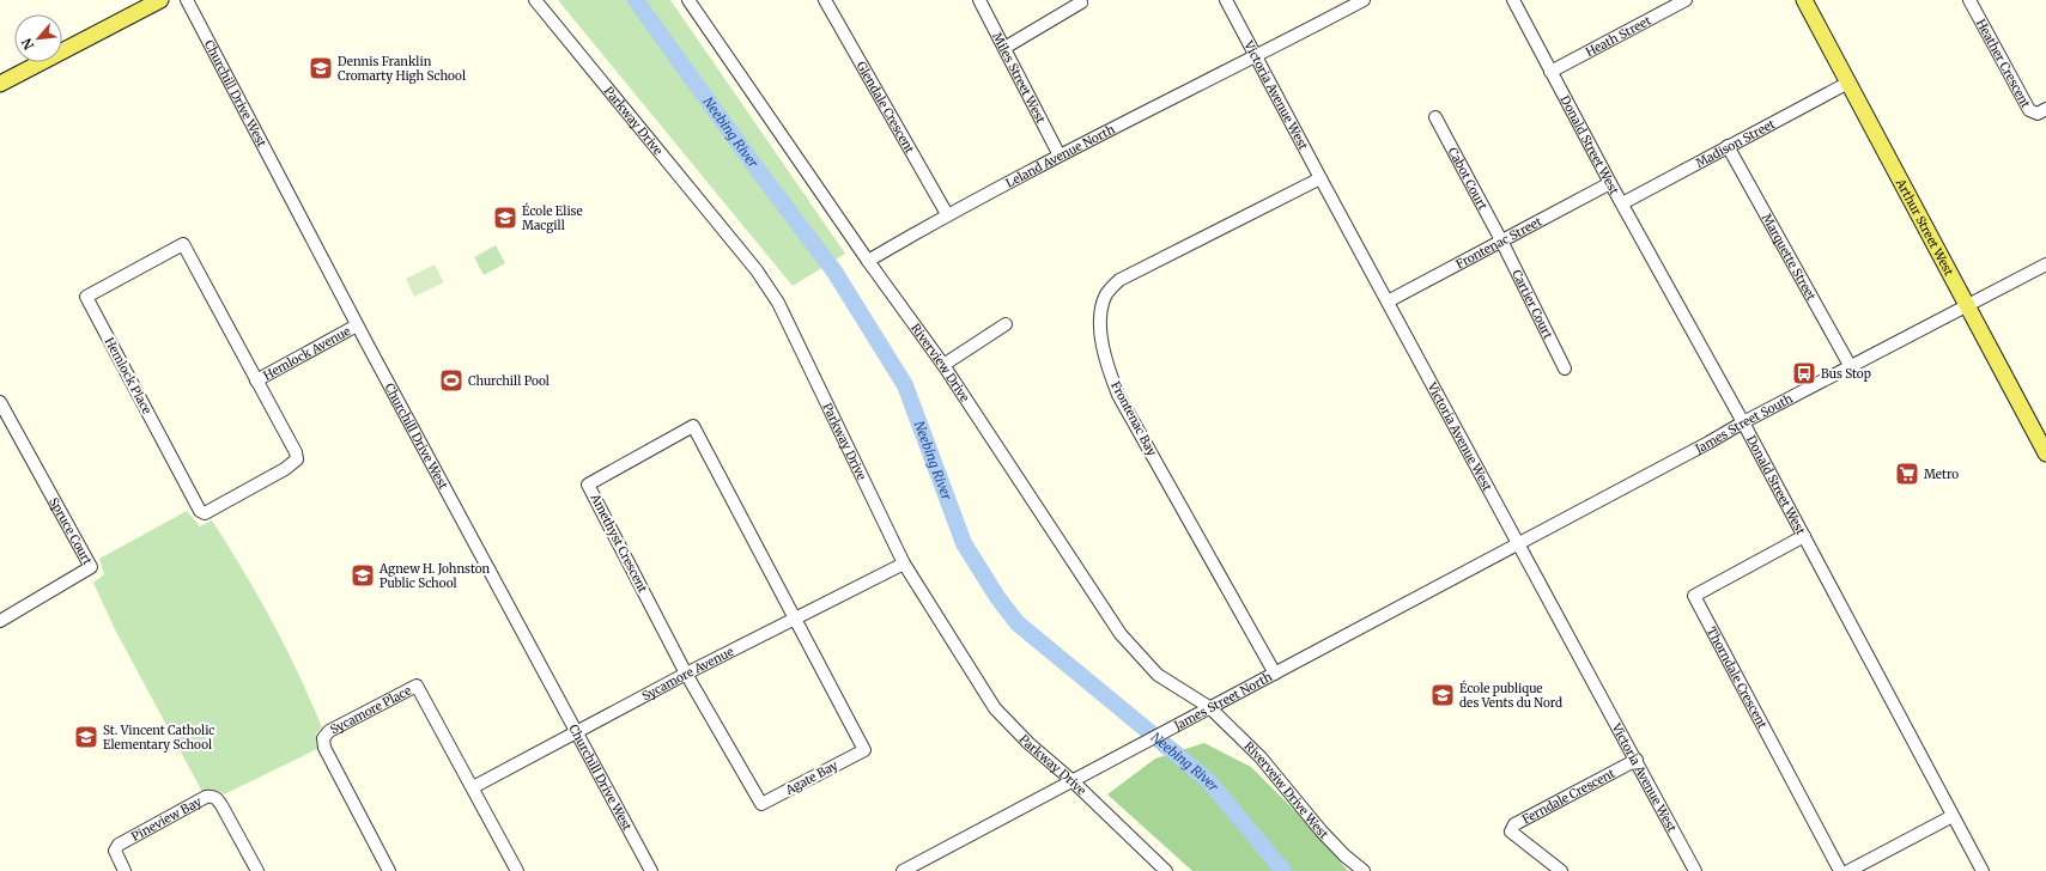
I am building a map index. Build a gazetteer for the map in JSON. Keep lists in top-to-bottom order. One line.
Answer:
{"streets":{"main road":["Arthur Street West"],"street":["Heath Street","Heather Crescent","Miles Street West","Churchill Drive West","Victoria Avenue West","Glendale Crescent","Parkway Drive","Madison Street","Donald Street West","Leland Avenue North","Cabot Court","Frontenac Street","Marquette Street","Cartier Court","Hemlock Avenue","Riverview Drive","Hemlock Place","Frontenac Bay","James Street South","Spruce Court","Amethyst Crescent","Sycamore Avenue","Thorndale Crescent","James Street North","Sycamore Place","Agate Bay","Riverveiw Drive West","Ferndale Crescent","Pineview Bay"]},"crossings":[["Heath Street","Donald Street West"],["Miles Street West","Leland Avenue North"],["Churchill Drive West","Hemlock Avenue"],["Churchill Drive West","Sycamore Avenue"],["Victoria Avenue West","Leland Avenue North"],["Victoria Avenue West","Frontenac Street"],["Victoria Avenue West","Frontenac Bay"],["Victoria Avenue West","James Street South"],["Victoria Avenue West","James Street North"],["Victoria Avenue West","Ferndale Crescent"],["Glendale Crescent","Leland Avenue North"],["Parkway Drive","Sycamore Avenue"],["Parkway Drive","James Street North"],["Madison Street","Donald Street West"],["Madison Street","Arthur Street West"],["Madison Street","Marquette Street"],["Donald Street West","Frontenac Street"],["Donald Street West","James Street South"],["Donald Street West","Thorndale Crescent"],["Leland Avenue North","Riverview Drive"],["Cabot Court","Frontenac Street"],["Cabot Court","Cartier Court"],["Arthur Street West","James Street South"],["Frontenac Street","Cartier Court"],["Marquette Street","James Street South"],["Hemlock Avenue","Hemlock Place"],["Riverview Drive","James Street North"],["Riverview Drive","Riverveiw Drive West"],["Frontenac Bay","James Street North"],["James Street South","James Street North"],["Amethyst Crescent","Sycamore Avenue"],["Amethyst Crescent","Agate Bay"],["Sycamore Avenue","Sycamore Place"],["Sycamore Avenue","Agate Bay"],["James Street North","Riverveiw Drive West"]],"water":["Neebing River"],"places":{"school or university":["Dennis Franklin Cromarty High School","École Elise Macgill","Agnew H. Johnston Public School","École publique des Vents du Nord","St. Vincent Catholic Elementary School"],"bus stop":["Bus Stop"],"sports":["Churchill Pool"],"supermarket":["Metro"]},"north":"bottom left"}
